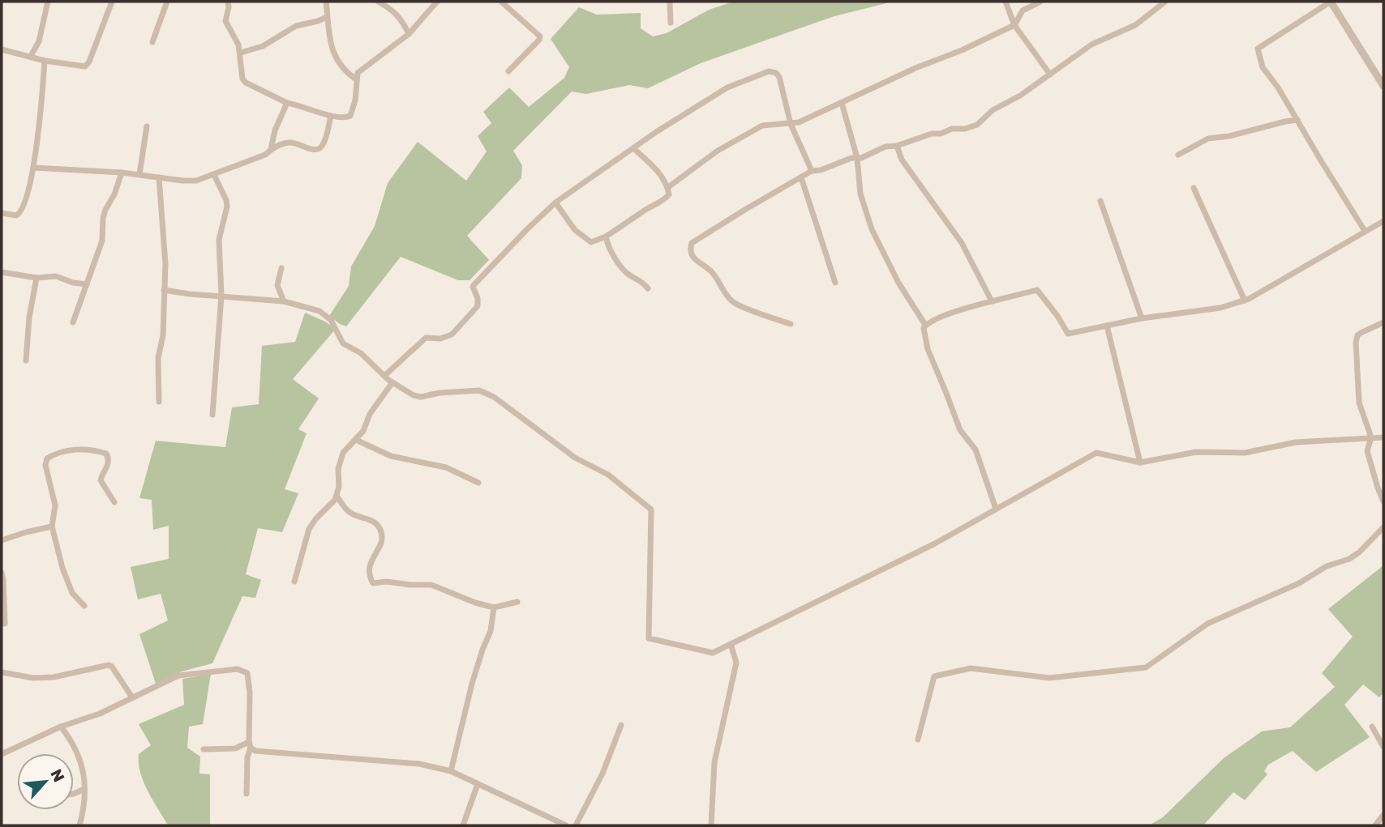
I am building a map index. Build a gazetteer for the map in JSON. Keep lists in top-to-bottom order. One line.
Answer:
{"north":"top right"}
